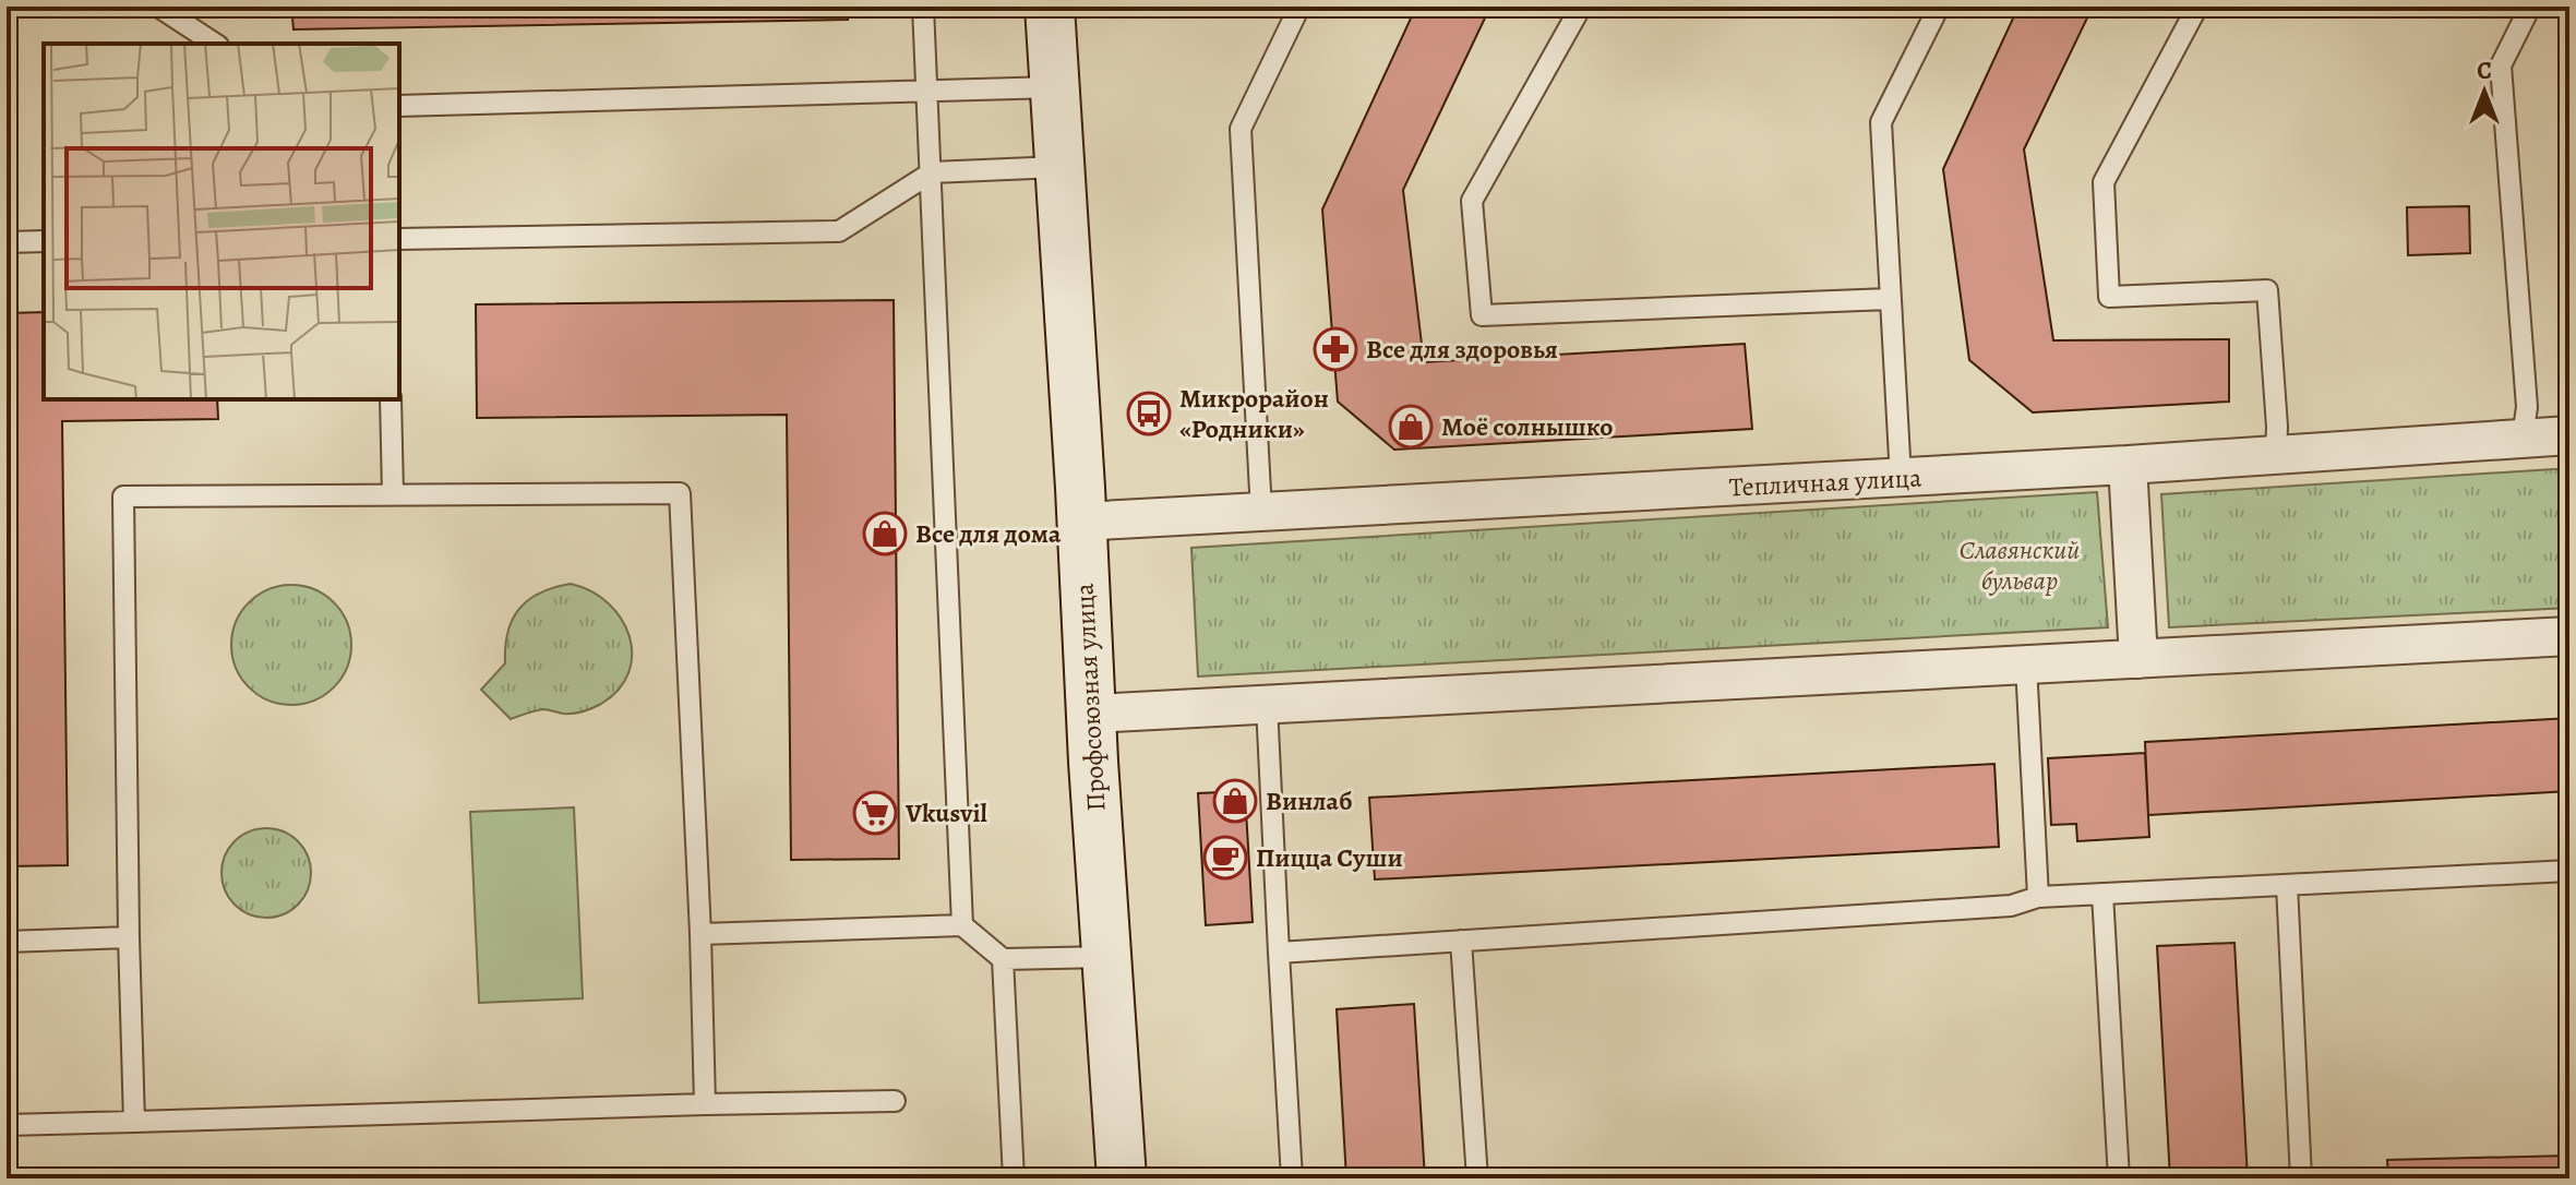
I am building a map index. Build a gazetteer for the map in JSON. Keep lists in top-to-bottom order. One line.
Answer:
{"streets":{"main road":["Профсоюзная улица"],"street":["Тепличная улица"]},"crossings":[["Тепличная улица","Профсоюзная улица"]],"parks":["Славянский бульвар"],"places":{"pharmacy":["Все для здоровья"],"bus stop":["Микрорайон «Родники»"],"shop":["Моё солнышко","Все для дома","Винлаб"],"supermarket":["Vkusvil"],"cafe":["Пицца Суши"]},"north":"top"}
